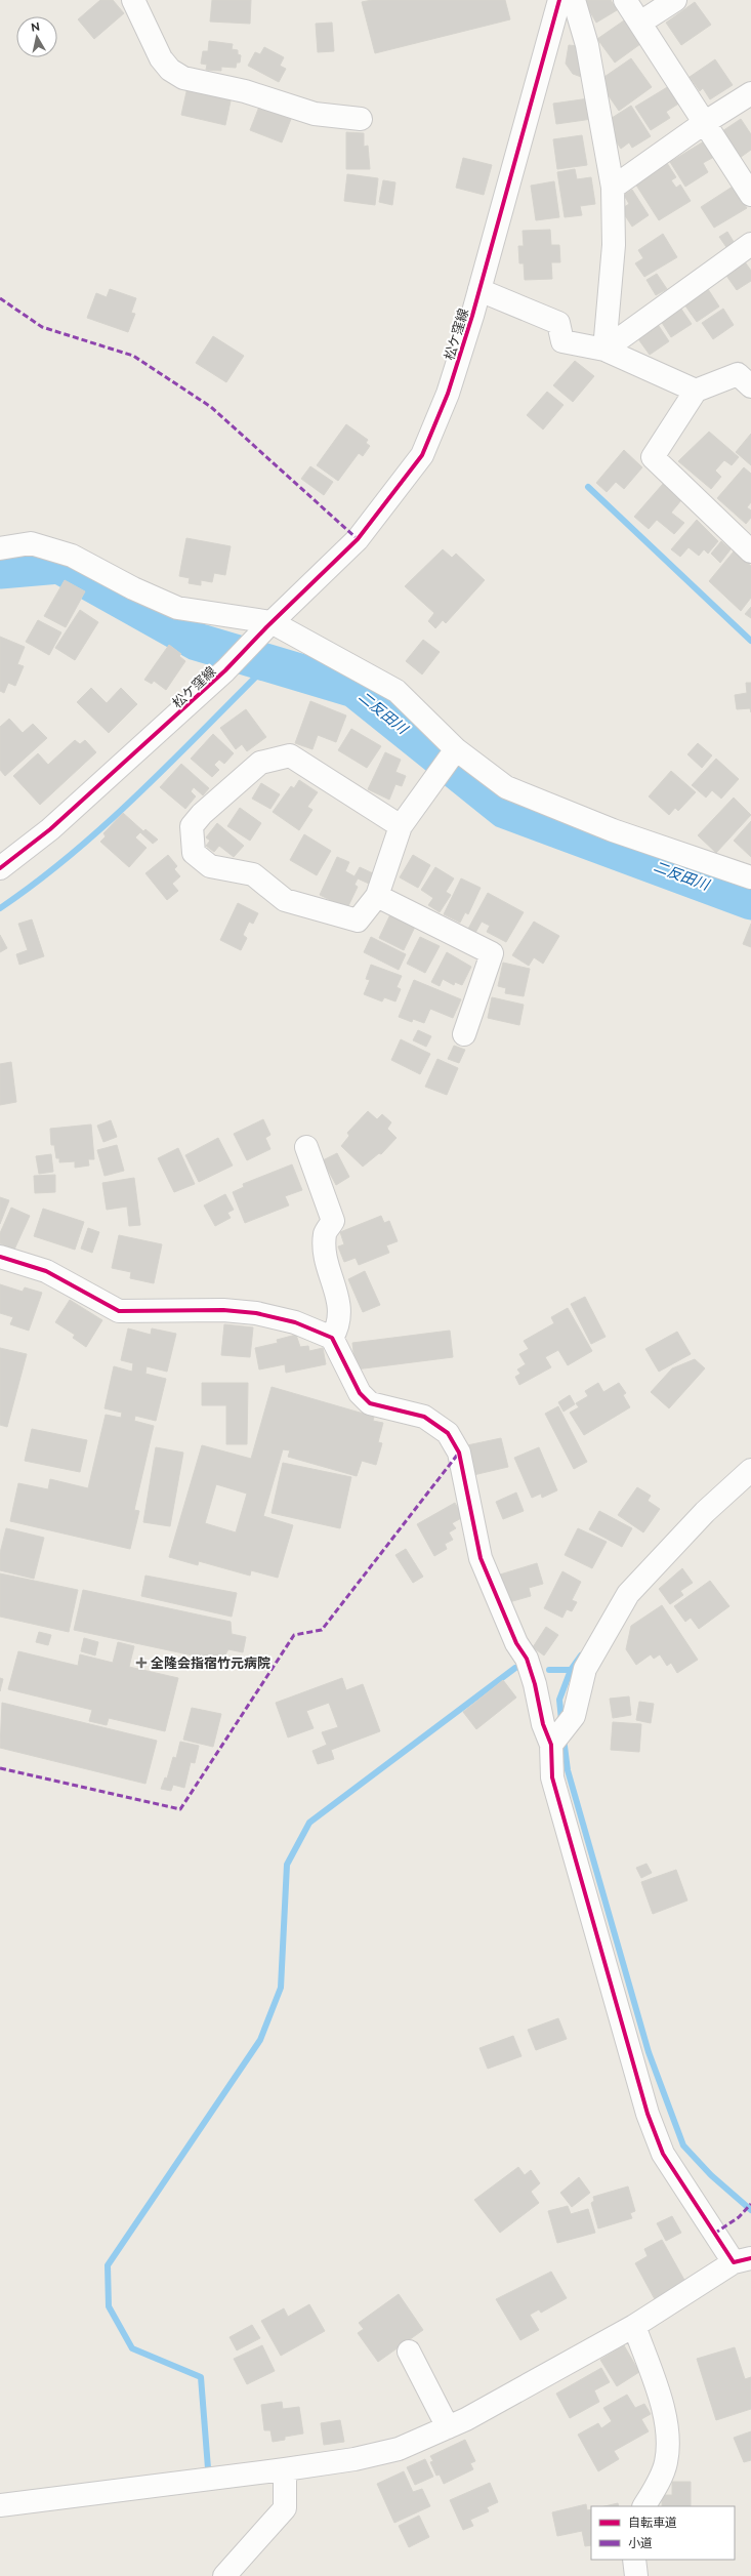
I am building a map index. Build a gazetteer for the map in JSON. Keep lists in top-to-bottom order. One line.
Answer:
{"streets":{"street":["松ケ窪線"]},"water":["二反田川"],"places":{"health":["全隆会指宿竹元病院"]},"legend":["自転車道","小道"],"north":"top"}
